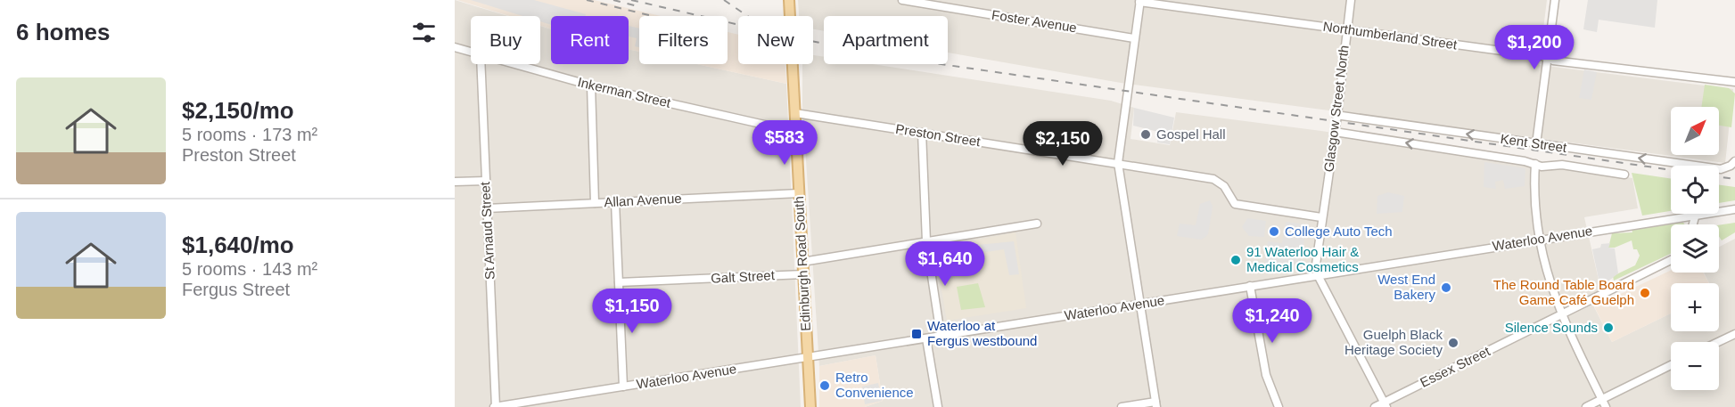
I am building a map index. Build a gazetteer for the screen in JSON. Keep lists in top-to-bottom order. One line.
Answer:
{"streets":{"main road":["Edinburgh Road South"],"street":["Foster Avenue","Northumberland Street","Inkerman Street","Glasgow Street North","Preston Street","Kent Street","Allan Avenue","St Arnaud Street","Waterloo Avenue","Galt Street","Essex Street"]},"crossings":[["Northumberland Street","Glasgow Street North"],["Inkerman Street","Edinburgh Road South"],["Glasgow Street North","Preston Street"],["Glasgow Street North","Kent Street"],["Glasgow Street North","Waterloo Avenue"],["Preston Street","Edinburgh Road South"],["Allan Avenue","St Arnaud Street"],["Allan Avenue","Edinburgh Road South"],["St Arnaud Street","Waterloo Avenue"],["Waterloo Avenue","Edinburgh Road South"],["Edinburgh Road South","Galt Street"]],"one_way":["Kent Street"],"places":{"other":["Gospel Hall","College Auto Tech","91 Waterloo Hair & Medical Cosmetics","West End Bakery","The Round Table Board Game Café Guelph","Silence Sounds","Guelph Black Heritage Society","Retro Convenience"],"transit":["Waterloo at Fergus westbound"]},"north":"top right","page":{"heading":"6 homes","chip":["Buy","Rent","Filters","New","Apartment"],"price":["$1,200","$583","$2,150","$1,640","$1,150","$1,240"],"list":[{"name":"$2,150/mo","note":"5 rooms · 173 m² · Preston Street"},{"name":"$1,640/mo","note":"5 rooms · 143 m² · Fergus Street"}],"map_buttons":["+","−"]}}
